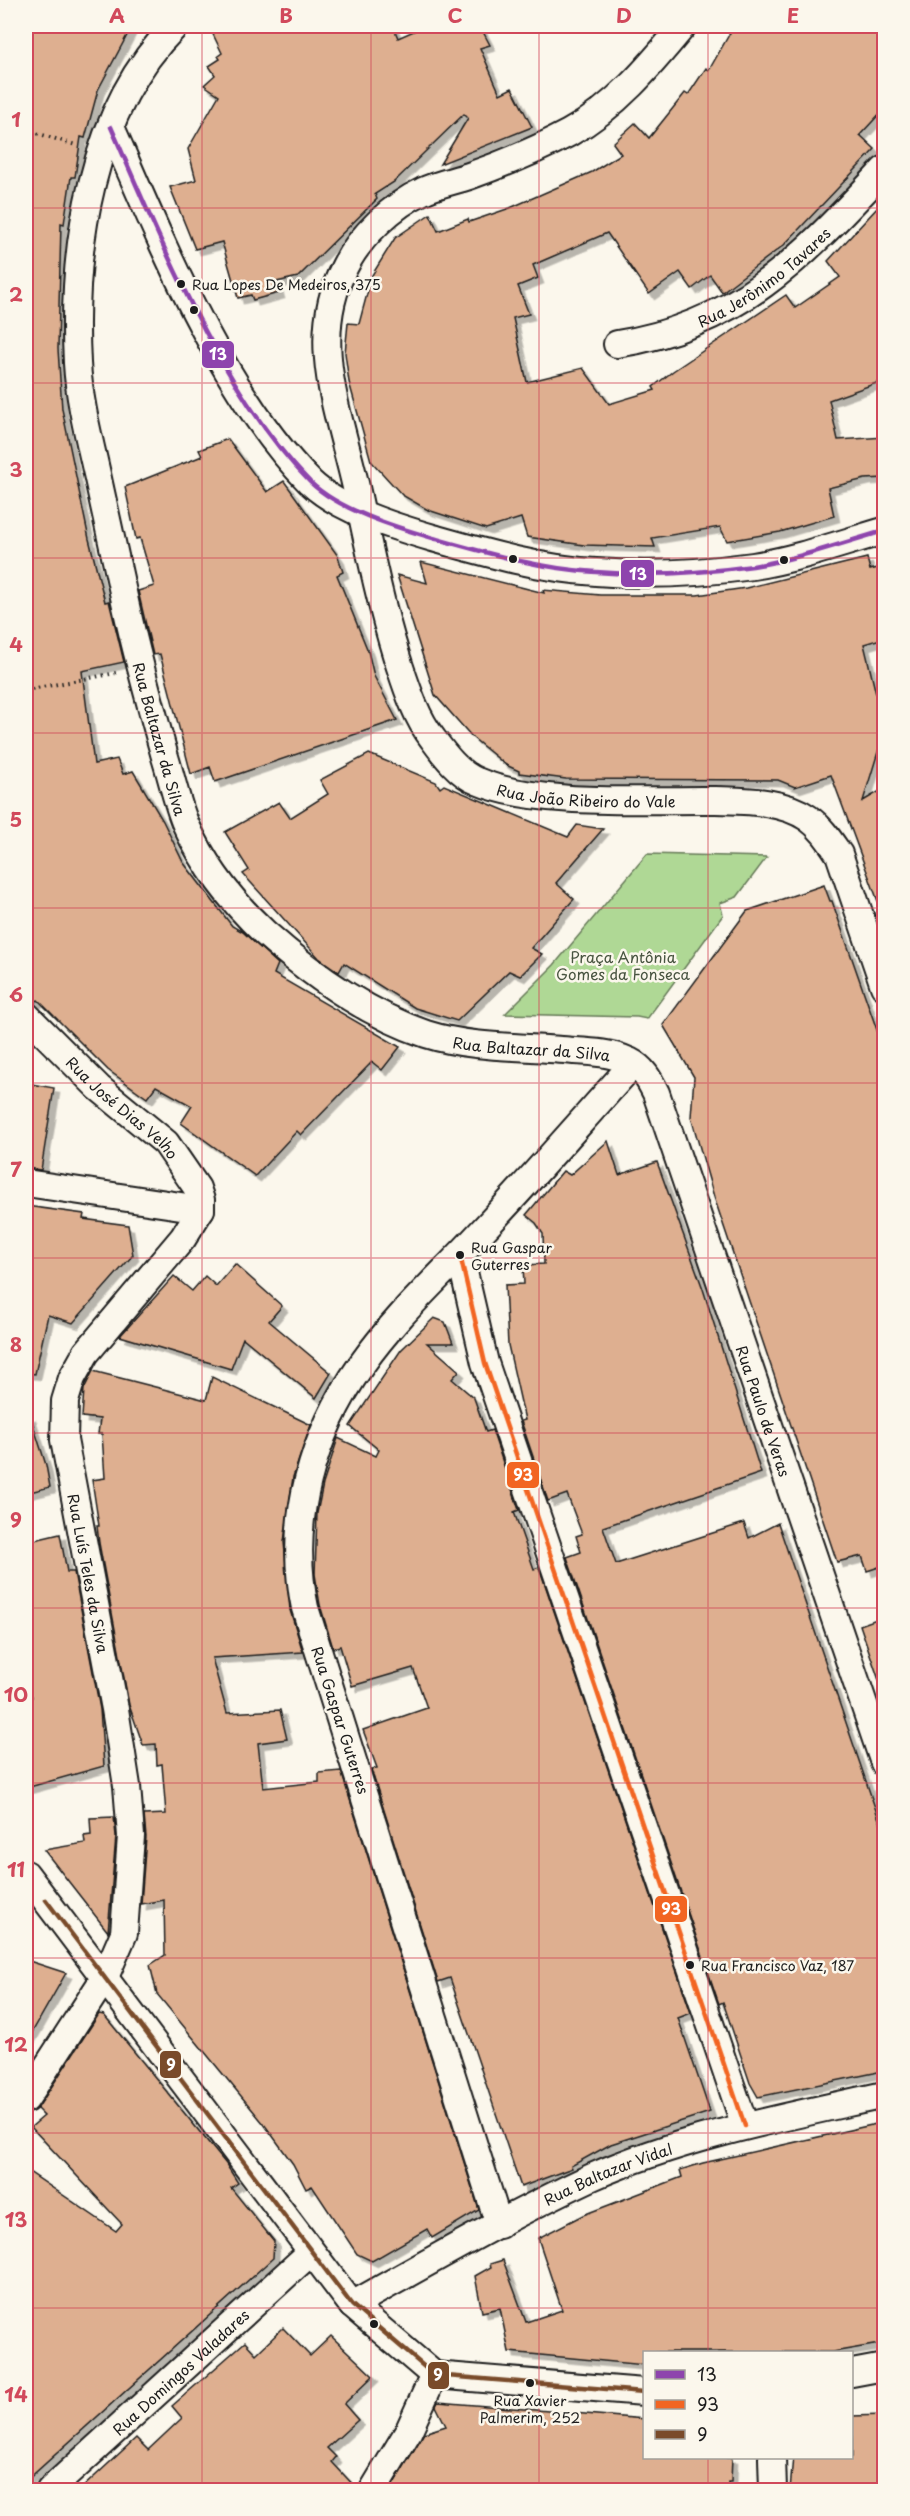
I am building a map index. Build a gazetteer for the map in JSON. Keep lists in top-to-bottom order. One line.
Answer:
{"streets":{"street":["Rua Jerônimo Tavares","Rua Baltazar da Silva","Rua João Ribeiro do Vale","Rua José Dias Velho","Rua Paulo de Veras","Rua Luís Teles da Silva","Rua Gaspar Guterres","Rua Baltazar Vidal","Rua Domingos Valadares"]},"crossings":[["Rua Baltazar da Silva","Rua Paulo de Veras"],["Rua Baltazar da Silva","Rua Gaspar Guterres"],["Rua José Dias Velho","Rua Luís Teles da Silva"],["Rua Paulo de Veras","Rua Gaspar Guterres"],["Rua Gaspar Guterres","Rua Baltazar Vidal"]],"parks":["Praça Antônia Gomes da Fonseca"],"places":["Rua Lopes De Medeiros, 375","Rua Gaspar Guterres","Rua Francisco Vaz, 187","Rua Xavier Palmerim, 252"],"lines":["transit line 13","transit line 93","transit line 9"],"legend":["13","93","9"],"grid":{"columns":["A","B","C","D","E"],"rows":["1","2","3","4","5","6","7","8","9","10","11","12","13","14"]}}
